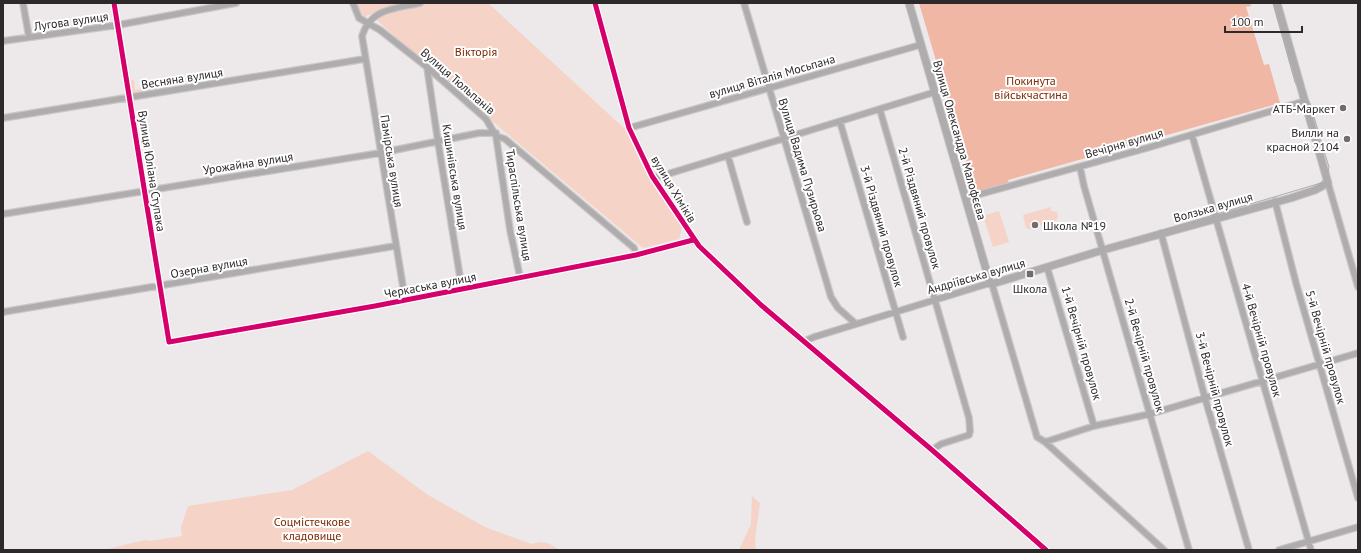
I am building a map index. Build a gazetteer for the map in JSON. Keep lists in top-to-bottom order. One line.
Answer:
{"streets":{"street":["Лугова вулиця","вулиця Віталія Мосьпана","Весняна вулиця","Вулиця Тюльпанів","Вулиця Олександра Малофєєва","Вечірня вулиця","Памірська вулиця","Урожайна вулиця","Вулиця Вадима Пузирьова","Вулиця Юліана Ступака","Кишинівська вулиця","вулиця Хіміків","Тираспільська вулиця","Волзька вулиця","2-й Різдвяний провулок","3-й Різдвяний провулок","Озерна вулиця","Андріївська вулиця","Черкаська вулиця","4-й Вечірній провулок","1-й Вечірній провулок","5-й Вечірній провулок","2-й Вечірній провулок","3-й Вечірній провулок"]},"crossings":[["Лугова вулиця","Вулиця Юліана Ступака"],["вулиця Віталія Мосьпана","Вулиця Олександра Малофєєва"],["вулиця Віталія Мосьпана","Вулиця Вадима Пузирьова"],["вулиця Віталія Мосьпана","вулиця Хіміків"],["Весняна вулиця","Памірська вулиця"],["Весняна вулиця","Вулиця Юліана Ступака"],["Вулиця Тюльпанів","Памірська вулиця"],["Вулиця Тюльпанів","Урожайна вулиця"],["Вулиця Тюльпанів","Кишинівська вулиця"],["Вулиця Тюльпанів","Тираспільська вулиця"],["Вулиця Тюльпанів","Черкаська вулиця"],["Вулиця Олександра Малофєєва","Вечірня вулиця"],["Вулиця Олександра Малофєєва","Андріївська вулиця"],["Вечірня вулиця","4-й Вечірній провулок"],["Вечірня вулиця","2-й Вечірній провулок"],["Памірська вулиця","Урожайна вулиця"],["Памірська вулиця","Озерна вулиця"],["Памірська вулиця","Черкаська вулиця"],["Урожайна вулиця","Вулиця Юліана Ступака"],["Урожайна вулиця","Кишинівська вулиця"],["Урожайна вулиця","Тираспільська вулиця"],["Вулиця Вадима Пузирьова","Андріївська вулиця"],["Вулиця Юліана Ступака","Озерна вулиця"],["Вулиця Юліана Ступака","Черкаська вулиця"],["Кишинівська вулиця","Черкаська вулиця"],["вулиця Хіміків","2-й Різдвяний провулок"],["вулиця Хіміків","Андріївська вулиця"],["вулиця Хіміків","Черкаська вулиця"],["Тираспільська вулиця","Черкаська вулиця"],["Волзька вулиця","Андріївська вулиця"],["Волзька вулиця","4-й Вечірній провулок"],["Волзька вулиця","5-й Вечірній провулок"],["Волзька вулиця","2-й Вечірній провулок"],["Волзька вулиця","3-й Вечірній провулок"],["2-й Різдвяний провулок","Андріївська вулиця"],["3-й Різдвяний провулок","Андріївська вулиця"],["Андріївська вулиця","1-й Вечірній провулок"],["Андріївська вулиця","2-й Вечірній провулок"]],"parks":["Вікторія","Покинута військчастина","Соцмістечкове кладовище"],"places":{"other":["АТБ-Маркет","Вилли на красной 2104","Школа №19"],"transit":["Школа"]},"scale_bar":"100 m"}
